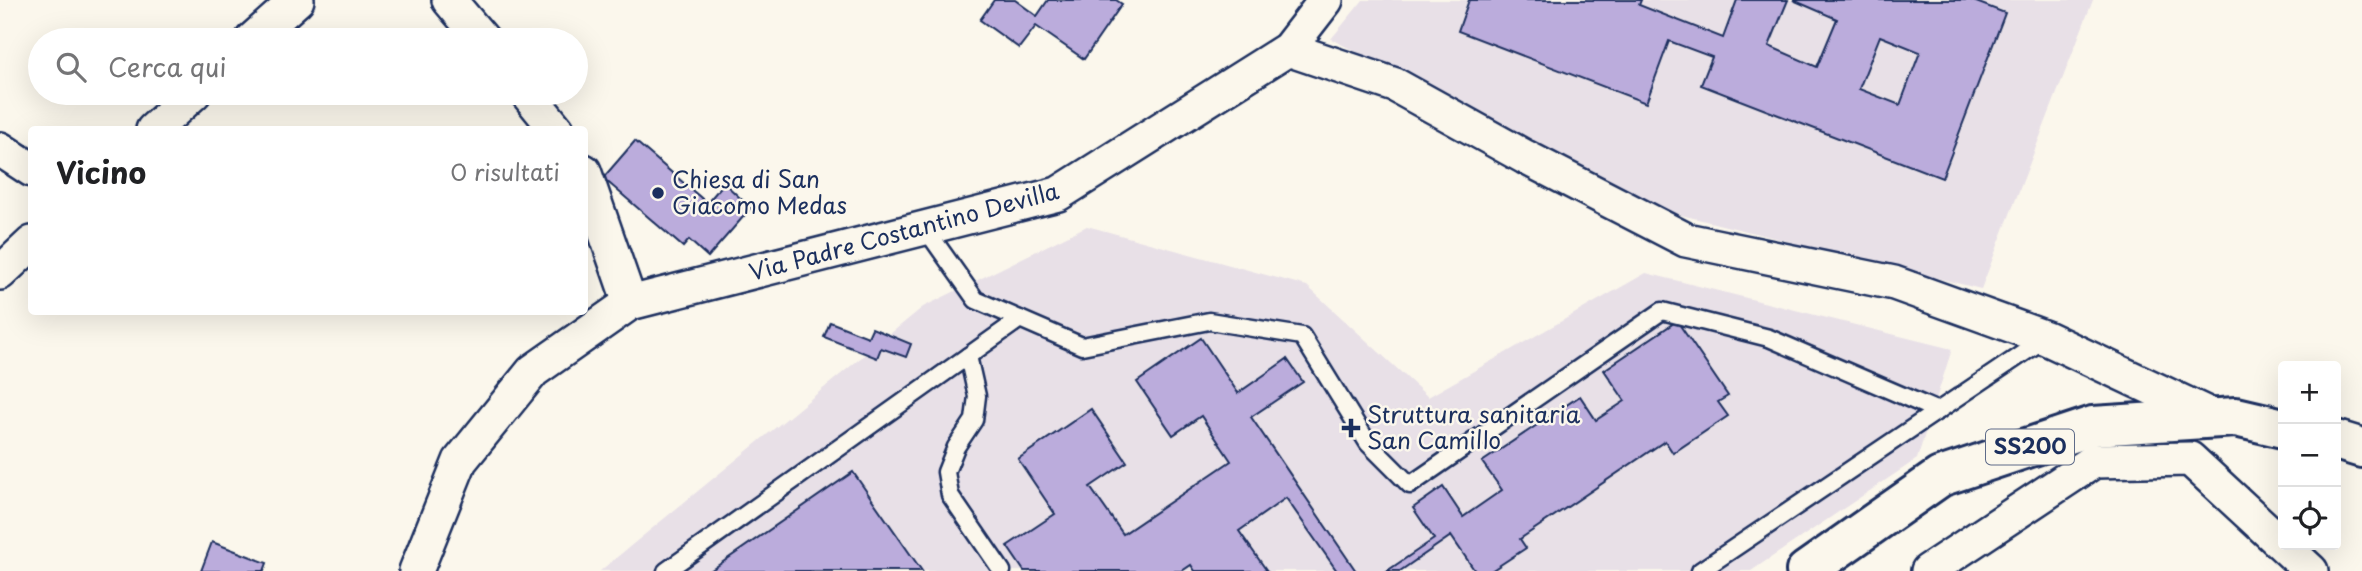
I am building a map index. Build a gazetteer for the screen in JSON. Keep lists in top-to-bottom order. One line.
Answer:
{"streets":{"main road":["SS200"],"street":["Via Padre Costantino Devilla"]},"places":{"other":["Chiesa di San Giacomo Medas"],"health":["Struttura sanitaria San Camillo"]},"page":{"search":"Cerca qui","heading":["Vicino","0 risultati"],"map_buttons":["+","−"]}}
